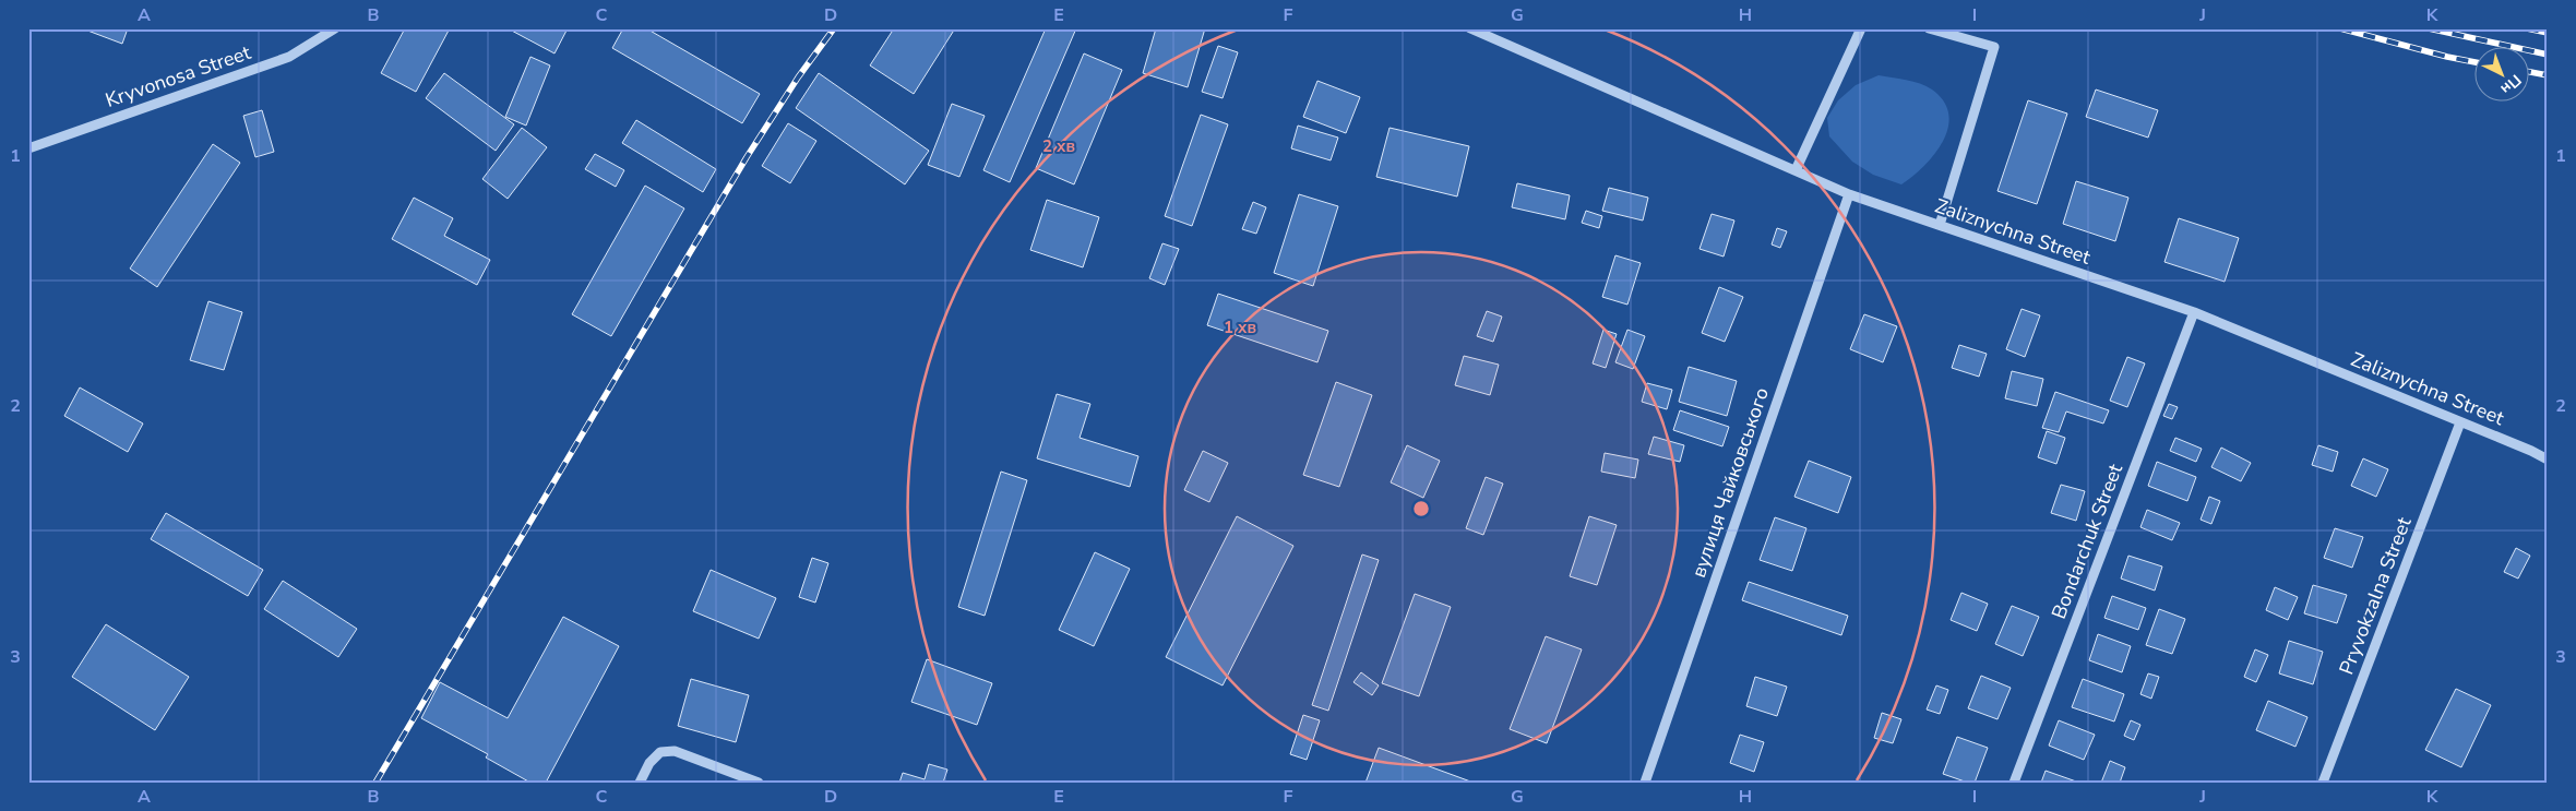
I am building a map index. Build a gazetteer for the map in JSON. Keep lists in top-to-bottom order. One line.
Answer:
{"streets":{"street":["Kryvonosa Street","Zaliznychna Street","вулиця Чайковського","Bondarchuk Street","Pryvokzalna Street"]},"crossings":[["Zaliznychna Street","вулиця Чайковського"],["Zaliznychna Street","Bondarchuk Street"],["Zaliznychna Street","Pryvokzalna Street"]],"north":"bottom right","grid":{"columns":["A","B","C","D","E","F","G","H","I","J","K"],"rows":["1","2","3"]},"rings":["2 хв","1 хв"]}
